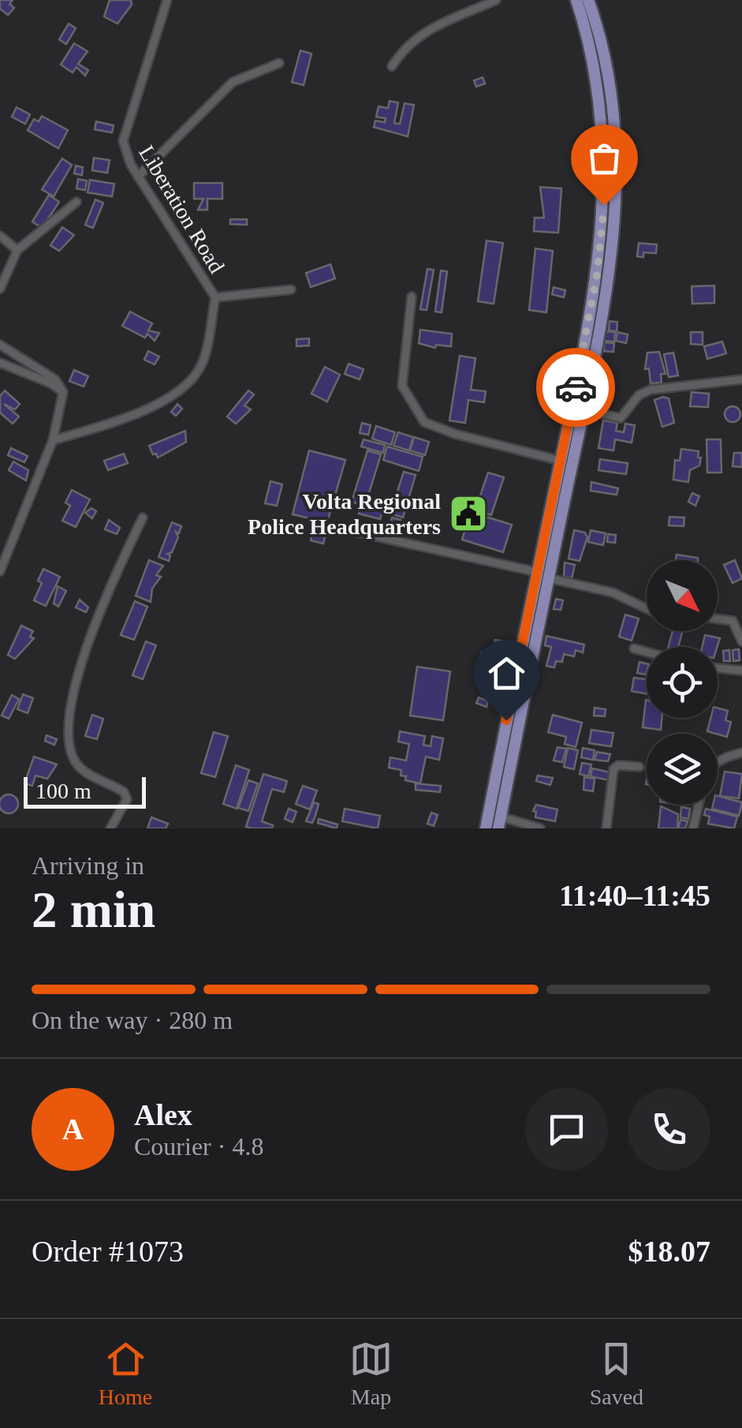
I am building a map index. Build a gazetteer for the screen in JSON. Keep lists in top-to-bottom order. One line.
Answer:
{"streets":{"street":["Liberation Road"]},"places":{"public building":["Volta Regional Police Headquarters"]},"scale_bar":"100 m","north":"bottom right","page":{"scale":"100 m","heading":["2 min","Arriving in","11:40–11:45"],"panel":["Alex","Courier · 4.8","Order #1073","$18.07"],"bar":"On the way · 280 m","round":"A","tabs":["Home","Map","Saved"]}}
